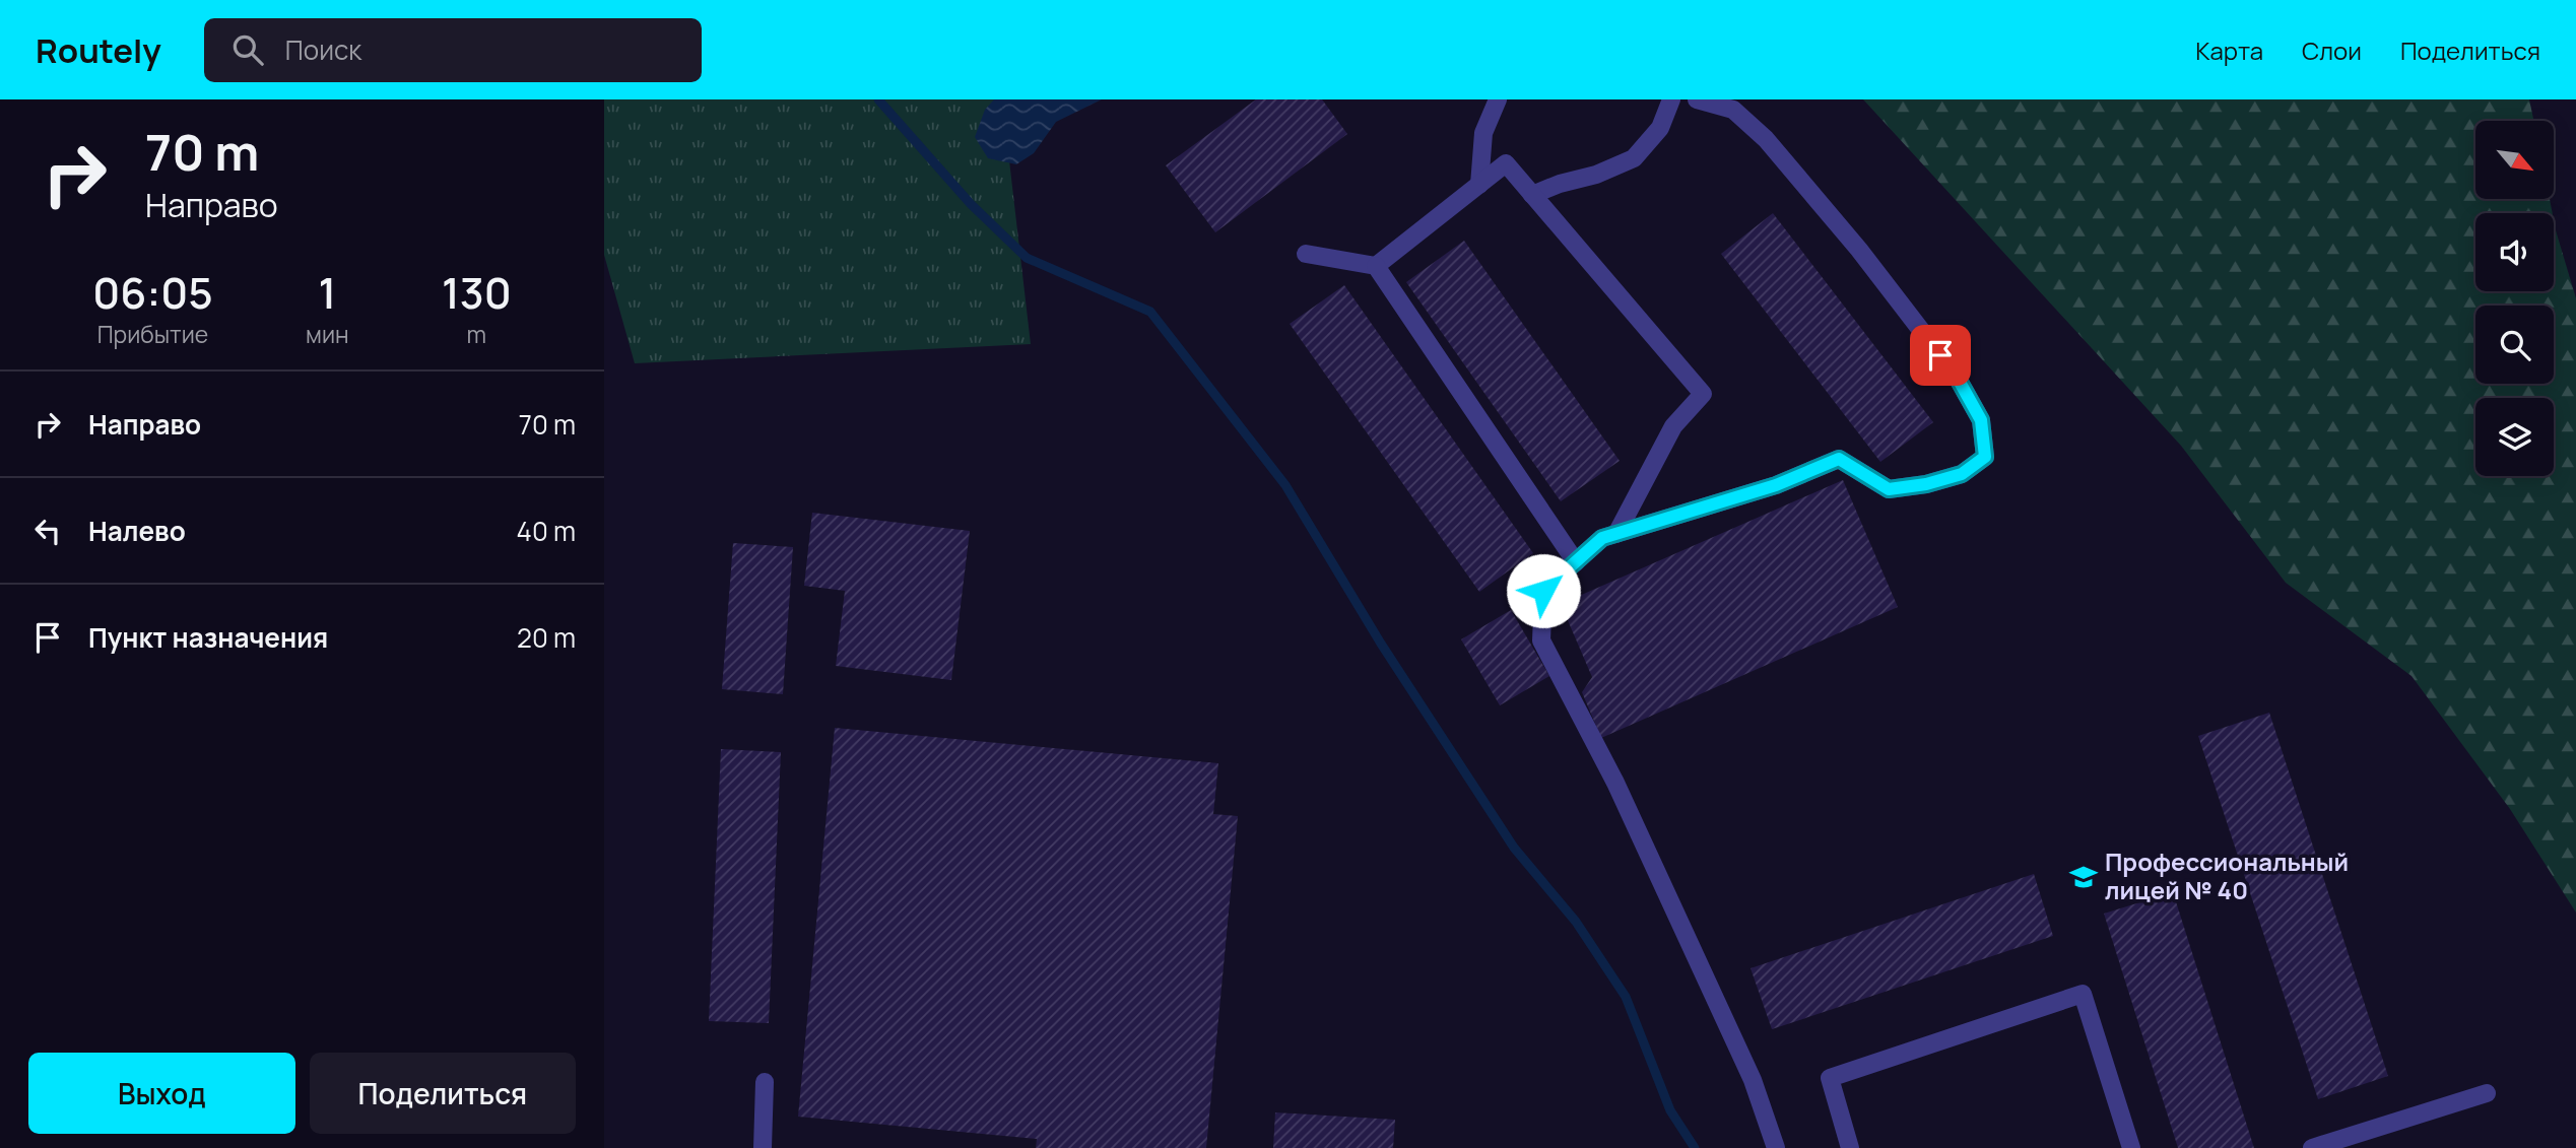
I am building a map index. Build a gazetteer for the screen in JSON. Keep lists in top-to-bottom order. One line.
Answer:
{"places":{"school or university":["Профессиональный лицей № 40"]},"north":"bottom right","page":{"header":"Routely","search":"Поиск","nav":["Карта","Слои","Поделиться"],"turn":["70 m","Направо"],"eta":["06:05","Прибытие","1","мин","130","m"],"list":[{"name":"Направо","value":"70 m"},{"name":"Налево","value":"40 m"},{"name":"Пункт назначения","value":"20 m"}],"buttons":["Выход","Поделиться"]}}
